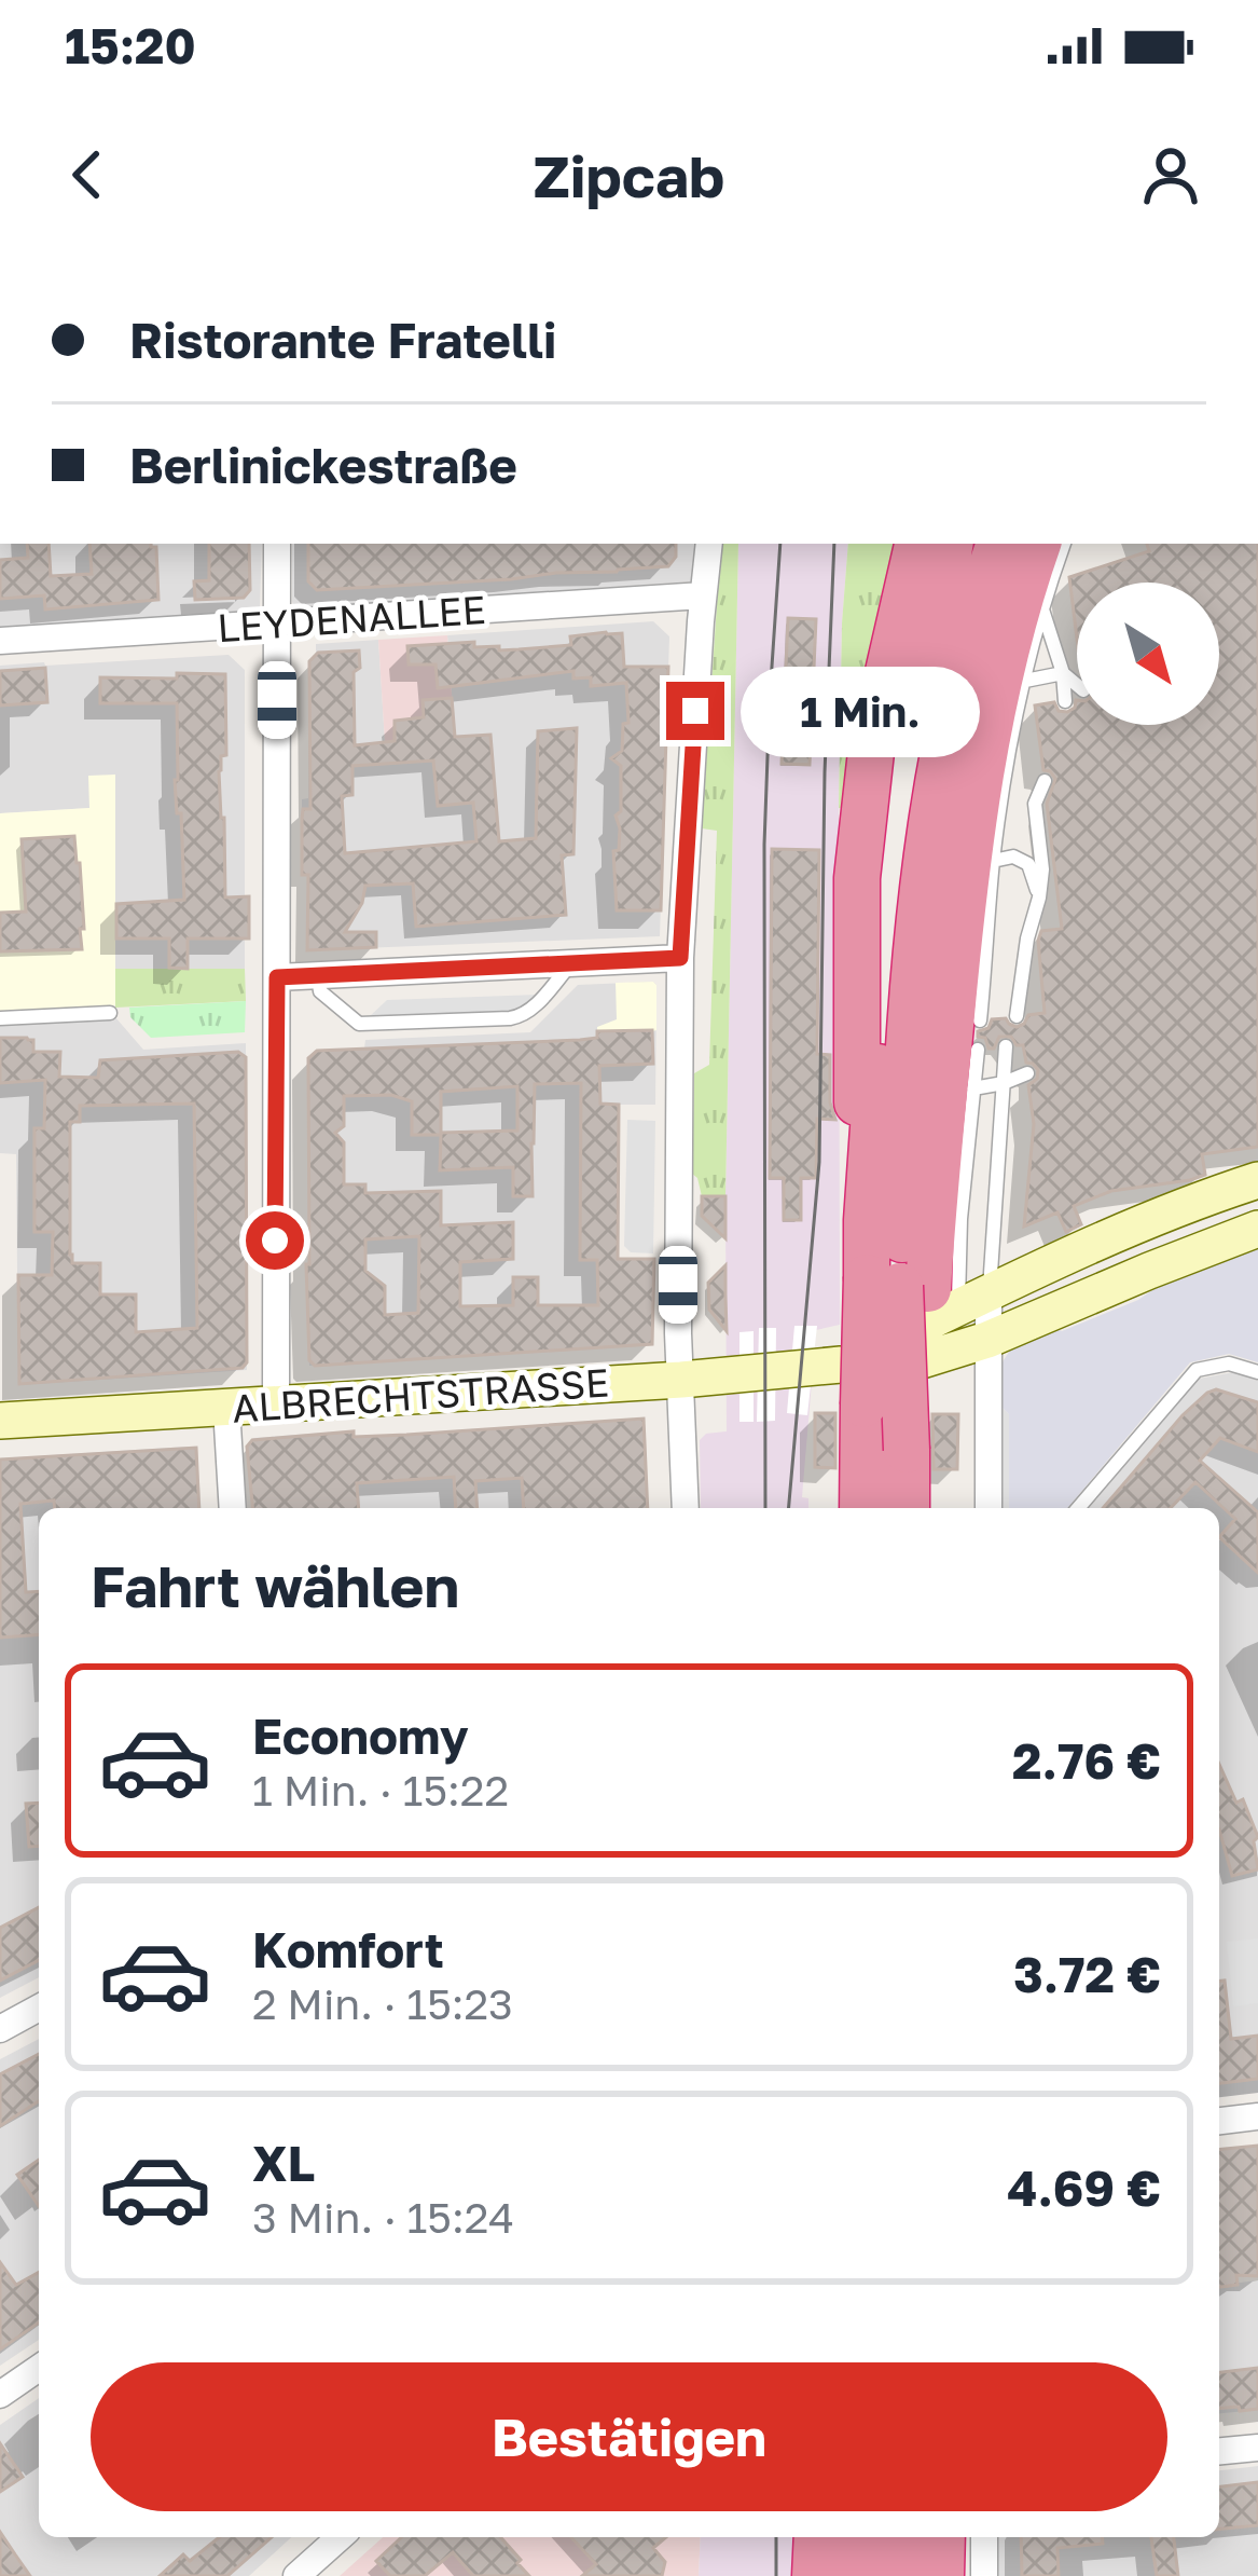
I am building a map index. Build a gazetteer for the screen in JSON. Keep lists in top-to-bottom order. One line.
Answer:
{"streets":{"main road":["ALBRECHTSTRASSE"],"street":["LEYDENALLEE"]},"north":"bottom right","page":{"status":"15:20","header":"Zipcab","banner":["Ristorante Fratelli","Berlinickestraße"],"bubble":"1 Min.","heading":"Fahrt wählen","list":[{"name":"Economy","note":"1 Min. · 15:22","value":"2.76 €"},{"name":"Komfort","note":"2 Min. · 15:23","value":"3.72 €"},{"name":"XL","note":"3 Min. · 15:24","value":"4.69 €"}],"buttons":"Bestätigen"}}
